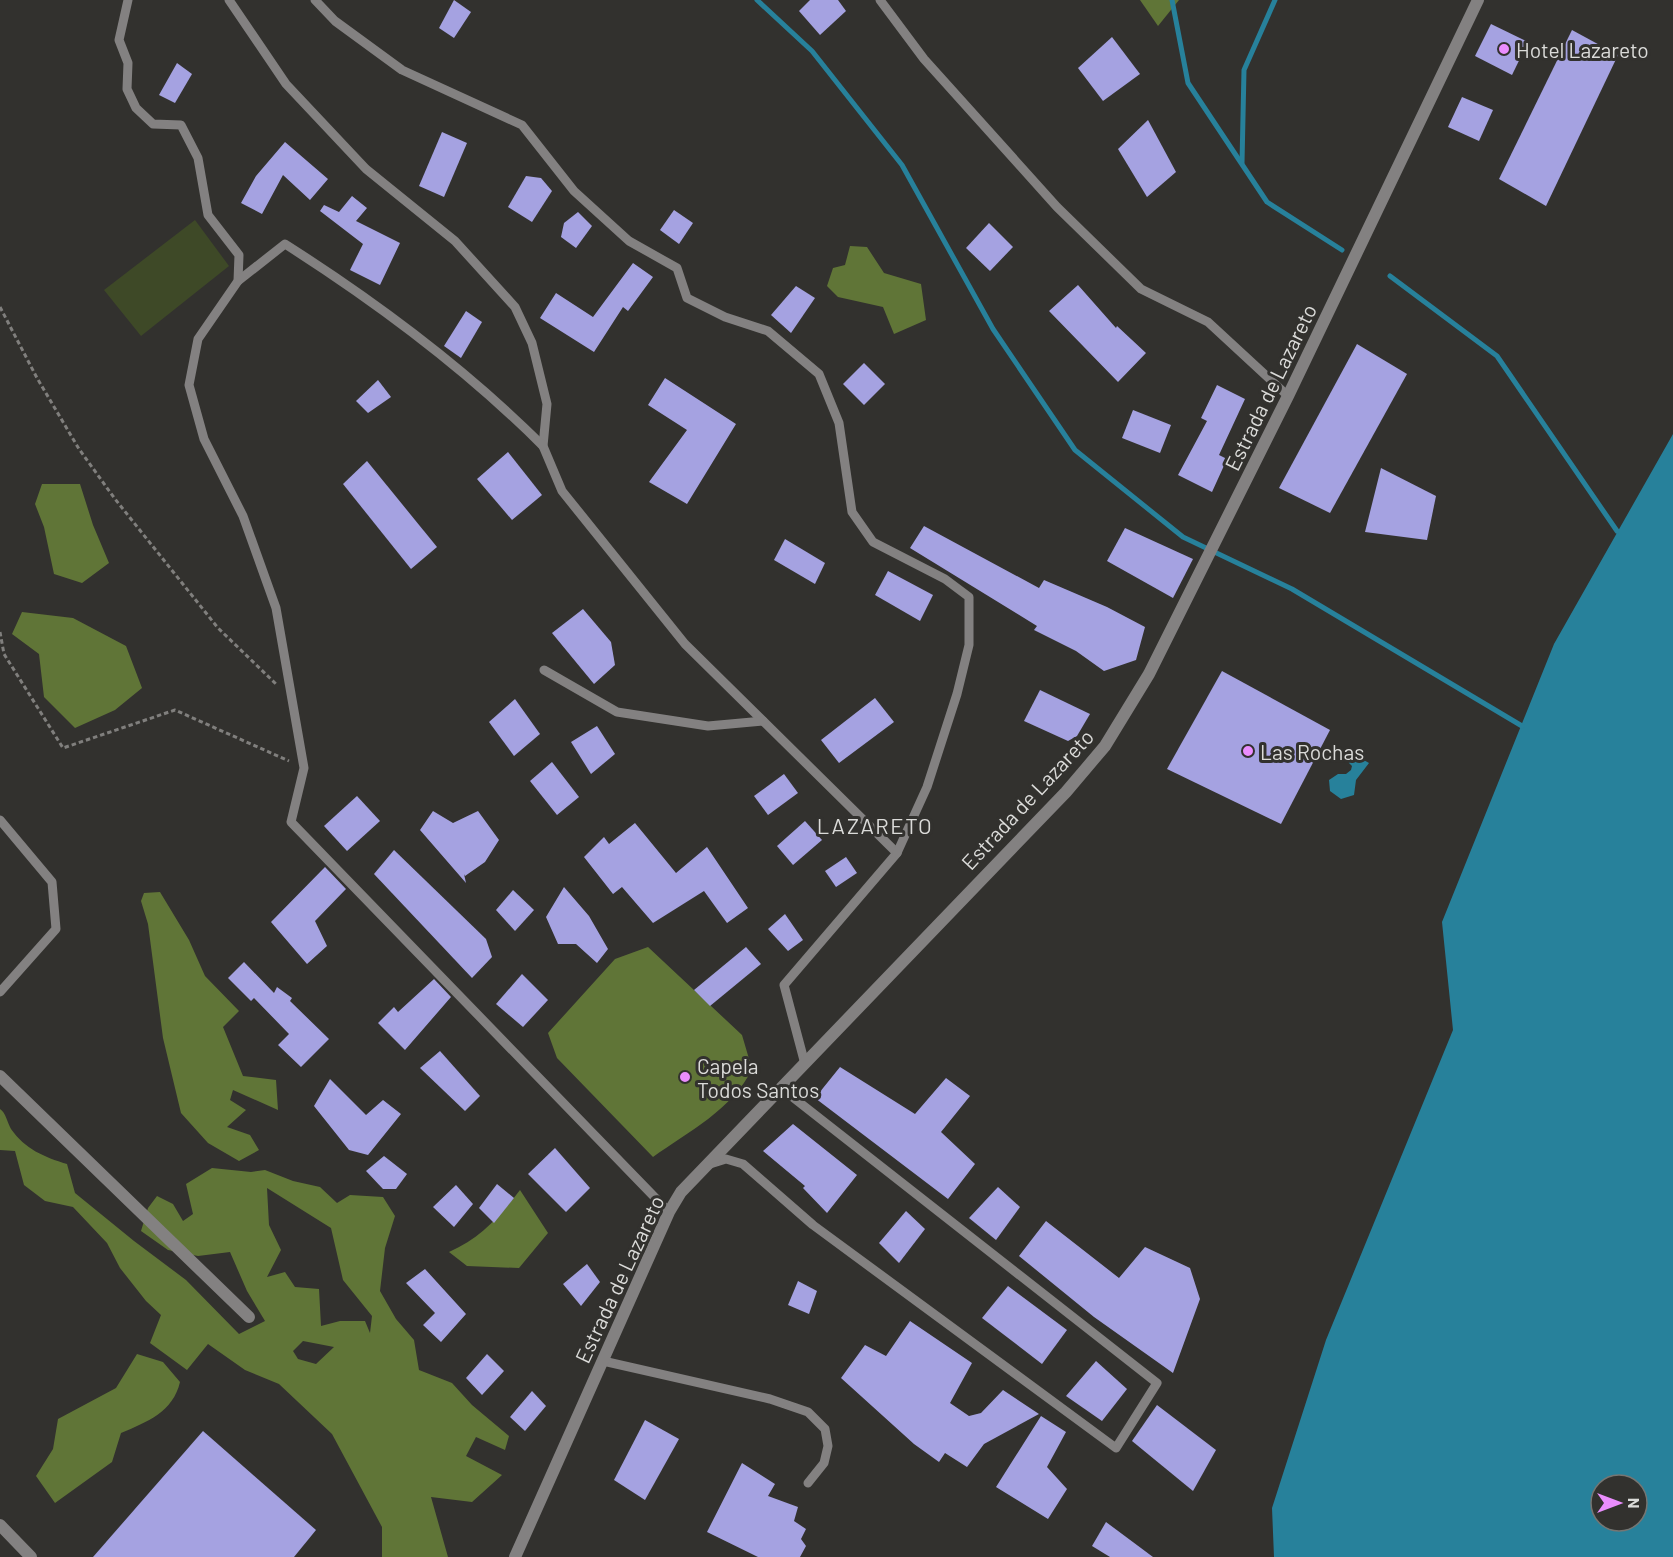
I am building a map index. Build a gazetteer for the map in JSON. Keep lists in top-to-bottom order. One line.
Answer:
{"streets":{"street":["Estrada de Lazareto"]},"districts":["LAZARETO"],"places":["Hotel Lazareto","Las Rochas","Capela Todos Santos"],"north":"right"}
